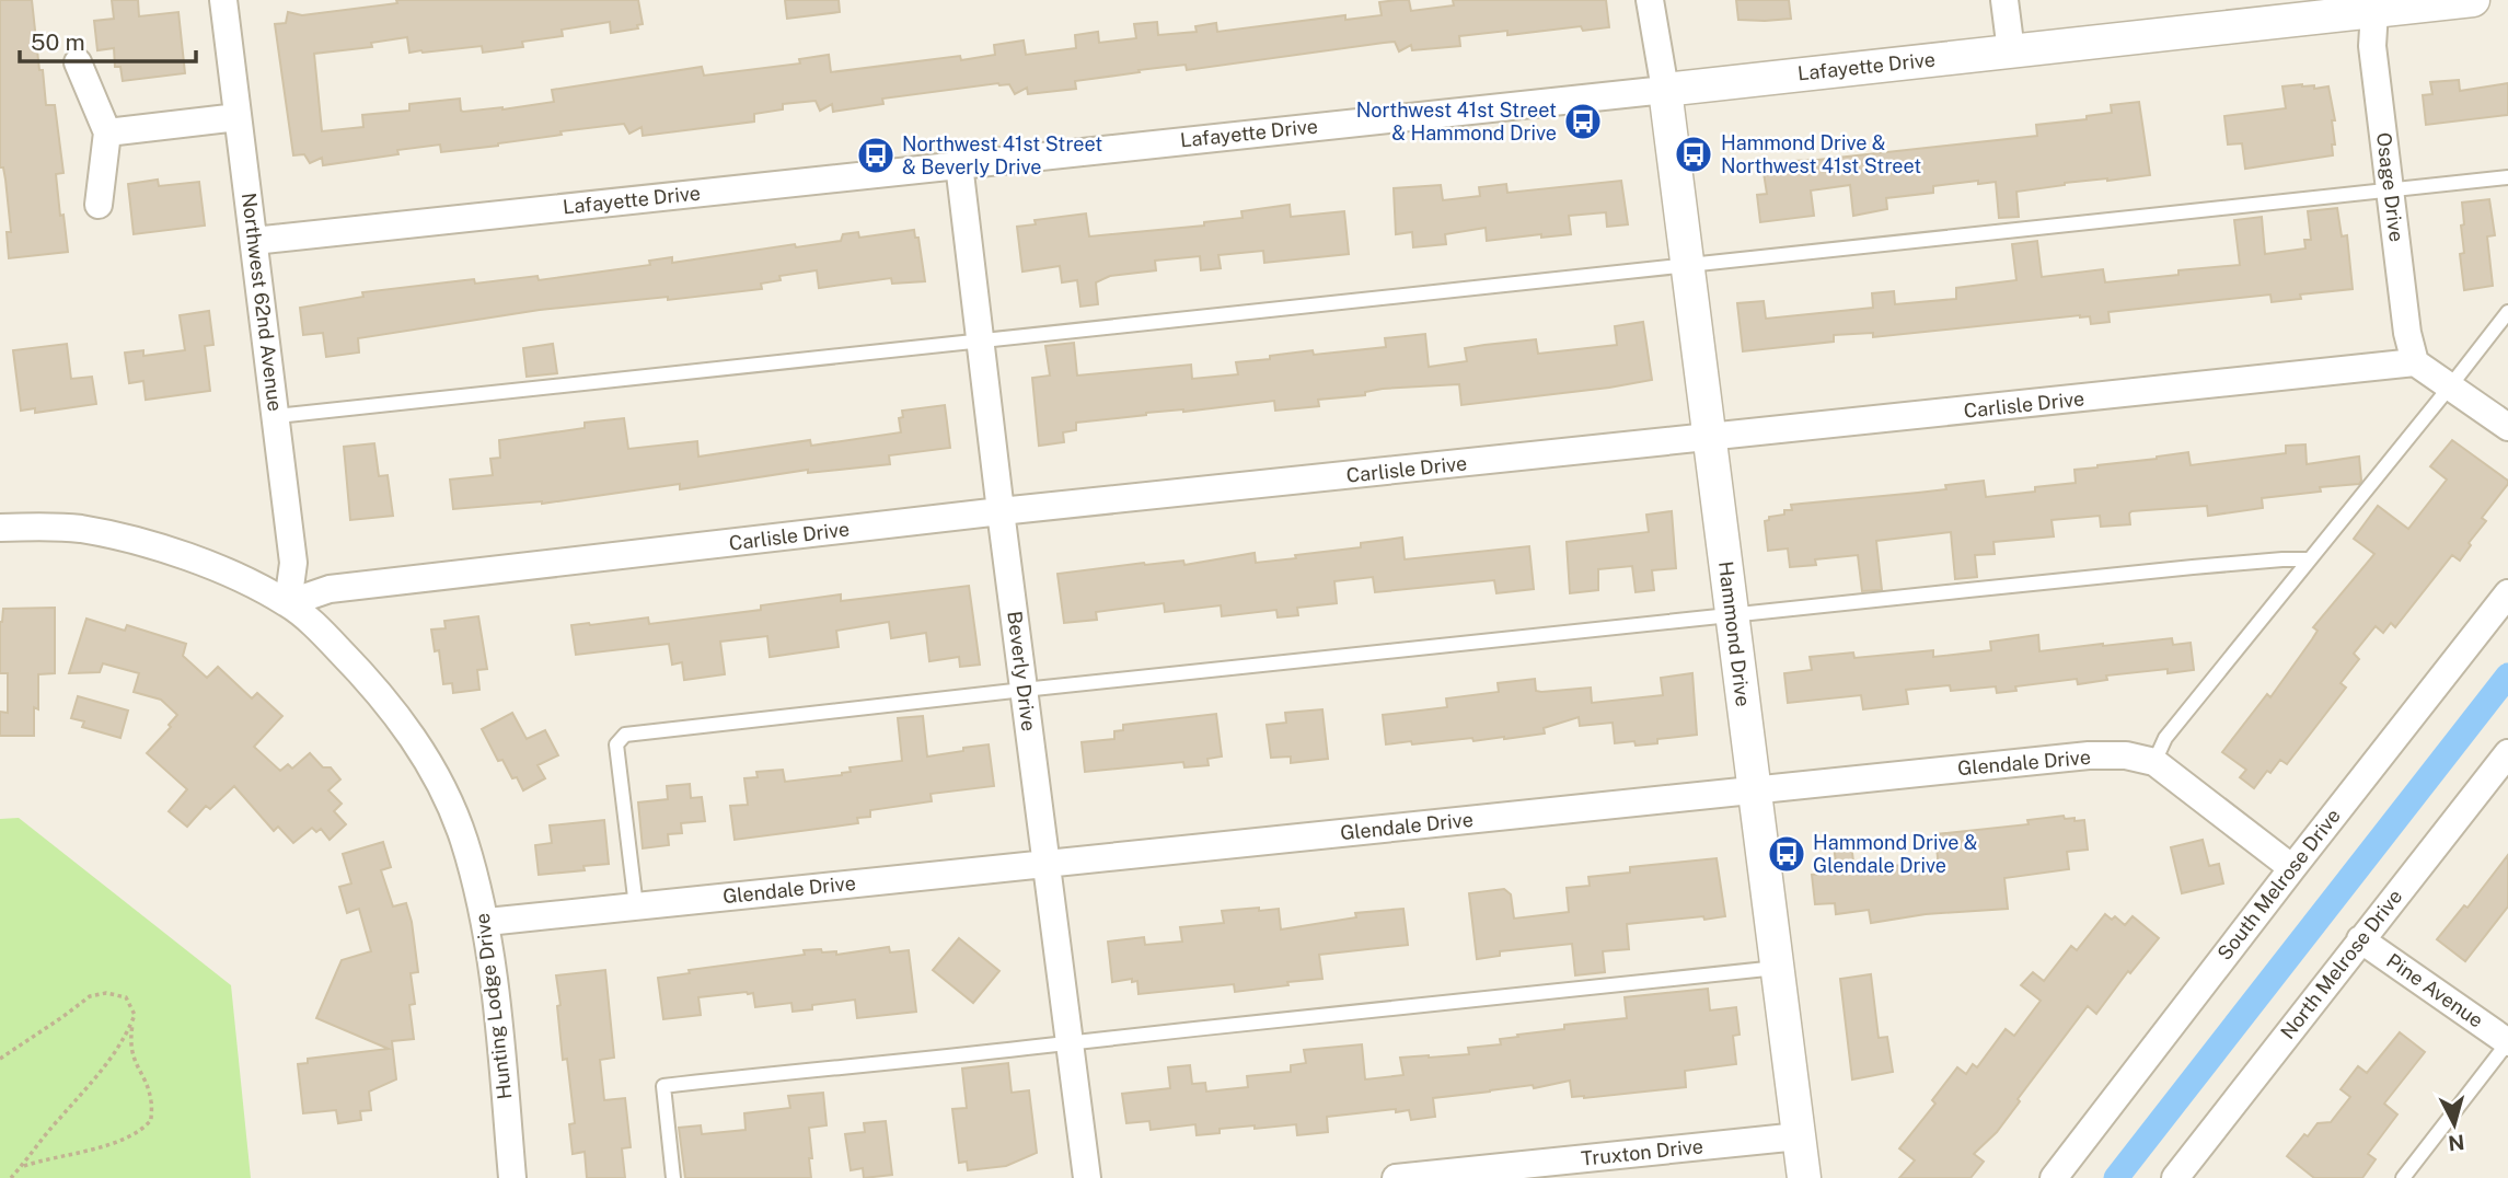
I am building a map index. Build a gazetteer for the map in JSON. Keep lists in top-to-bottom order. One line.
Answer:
{"streets":{"street":["Lafayette Drive","Osage Drive","Northwest 62nd Avenue","Carlisle Drive","Hammond Drive","Beverly Drive","Glendale Drive","South Melrose Drive","North Melrose Drive","Pine Avenue","Hunting Lodge Drive","Truxton Drive"]},"crossings":[["Lafayette Drive","Osage Drive"],["Lafayette Drive","Northwest 62nd Avenue"],["Lafayette Drive","Hammond Drive"],["Lafayette Drive","Beverly Drive"],["Osage Drive","Carlisle Drive"],["Northwest 62nd Avenue","Carlisle Drive"],["Northwest 62nd Avenue","Hunting Lodge Drive"],["Carlisle Drive","Hammond Drive"],["Carlisle Drive","Beverly Drive"],["Carlisle Drive","Hunting Lodge Drive"],["Hammond Drive","Glendale Drive"],["Hammond Drive","Truxton Drive"],["Beverly Drive","Glendale Drive"],["Glendale Drive","South Melrose Drive"],["Glendale Drive","Hunting Lodge Drive"],["North Melrose Drive","Pine Avenue"]],"places":{"bus stop":["Northwest 41st Street & Hammond Drive","Hammond Drive & Northwest 41st Street","Northwest 41st Street & Beverly Drive","Hammond Drive & Glendale Drive"]},"scale_bar":"50 m","north":"bottom"}
